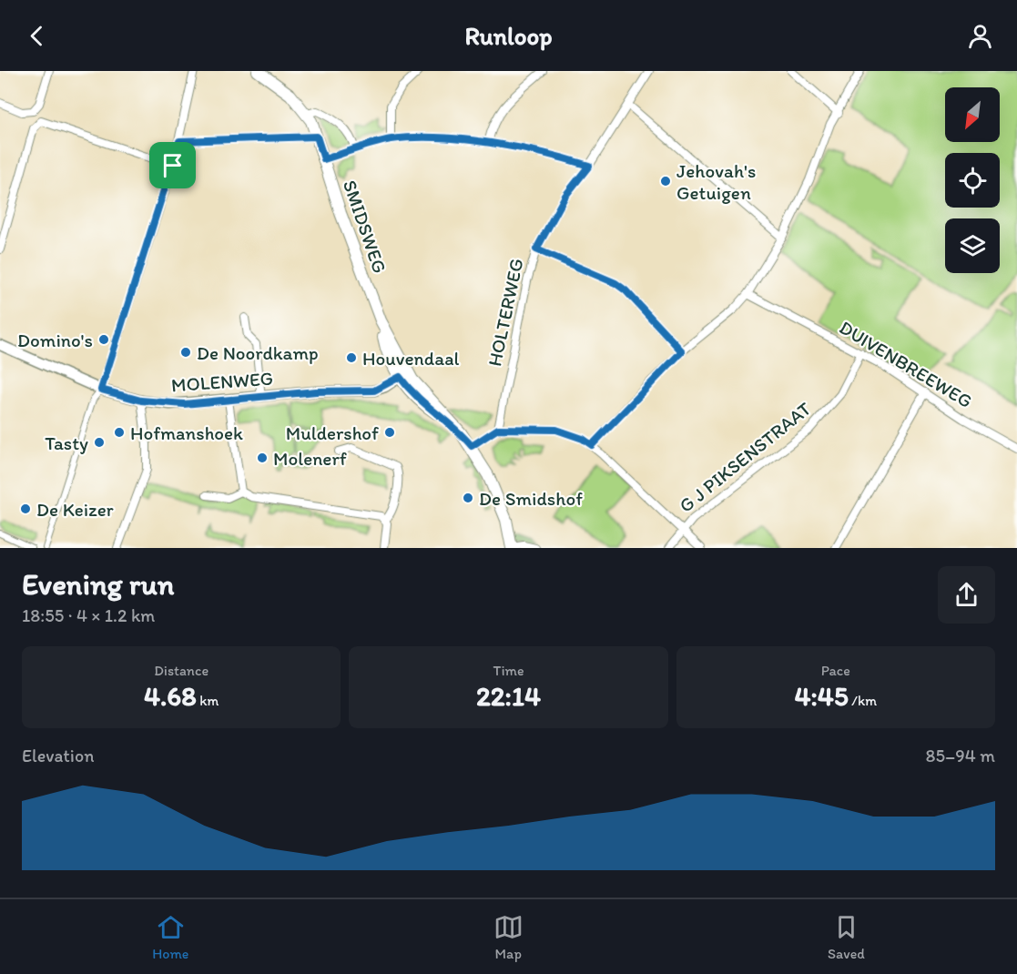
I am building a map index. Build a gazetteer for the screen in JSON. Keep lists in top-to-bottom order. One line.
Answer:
{"streets":{"main road":["SMIDSWEG"],"street":["HOLTERWEG","DUIVENBREEWEG","MOLENWEG","G J PIKSENSTRAAT"]},"crossings":[["SMIDSWEG","MOLENWEG"],["DUIVENBREEWEG","G J PIKSENSTRAAT"]],"places":["Jehovah's Getuigen","Domino's","De Noordkamp","Houvendaal","Hofmanshoek","Muldershof","Tasty","Molenerf","De Smidshof","De Keizer"],"north":"bottom left","page":{"header":"Runloop","heading":["Evening run","18:55 · 4 × 1.2 km"],"stats":[["Distance","4.68 km"],["Time","22:14"],["Pace","4:45 /km"]],"chart":["Elevation","85–94 m"],"tabs":["Home","Map","Saved"]}}
